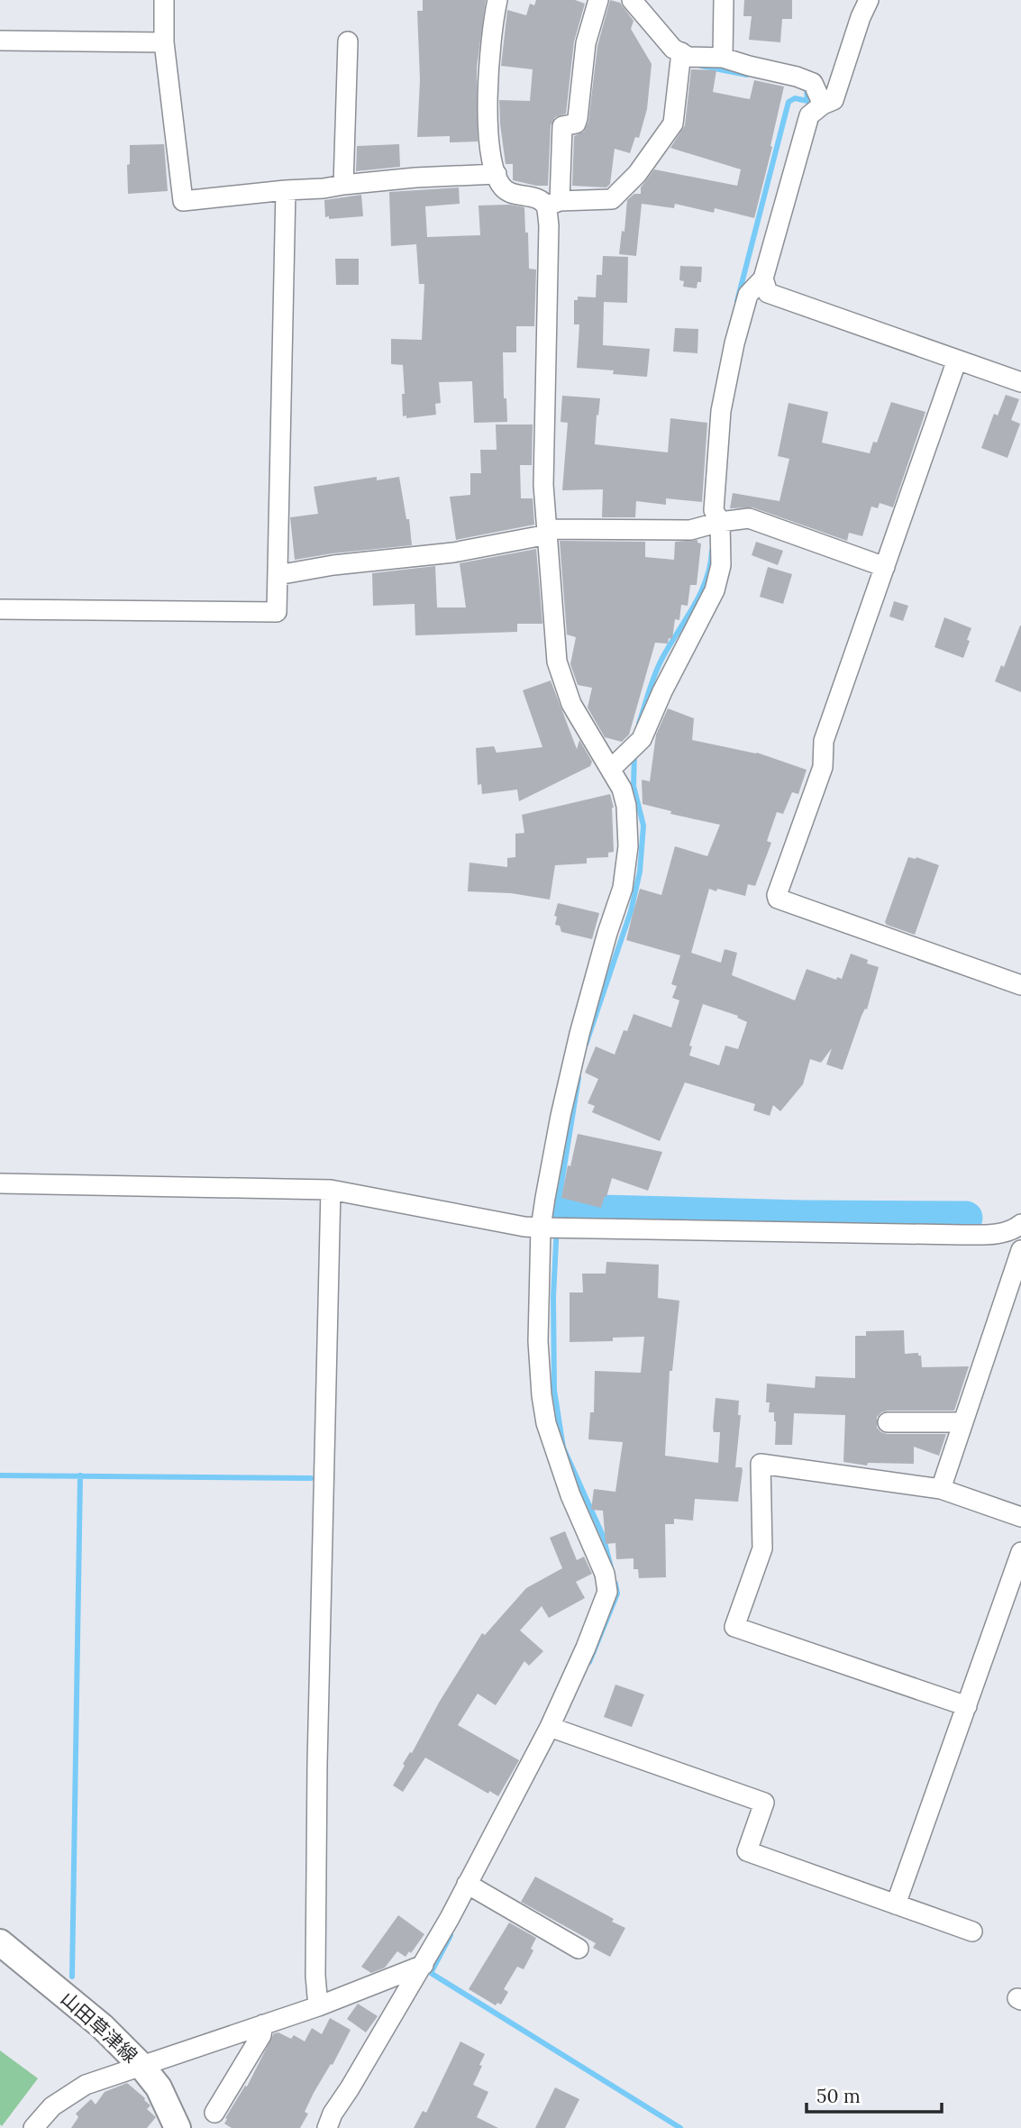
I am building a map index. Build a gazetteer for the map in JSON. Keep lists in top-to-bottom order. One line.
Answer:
{"streets":{"main road":["山田草津線"]},"scale_bar":"50 m"}
